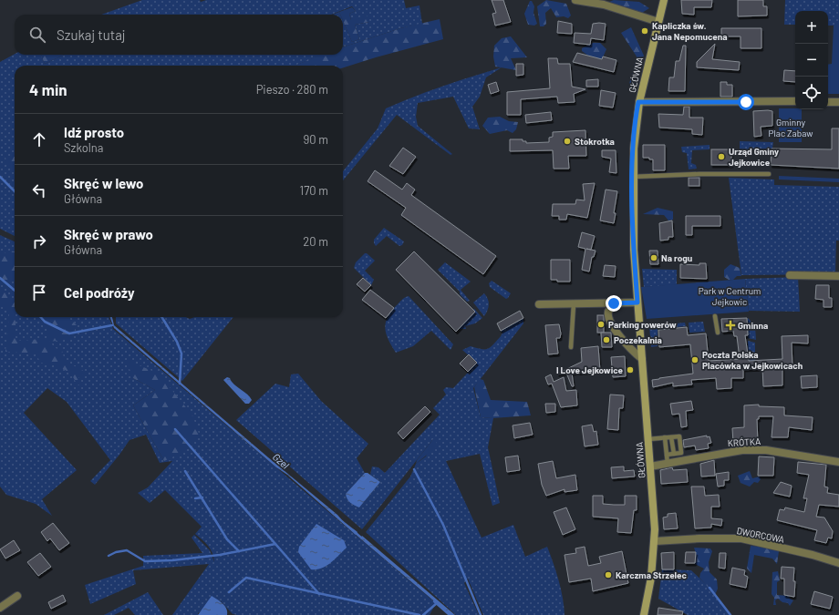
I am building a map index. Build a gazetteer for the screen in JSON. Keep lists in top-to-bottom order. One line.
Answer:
{"streets":{"street":["GŁÓWNA","KRÓTKA","DWORCOWA"]},"crossings":[["GŁÓWNA","KRÓTKA"],["GŁÓWNA","DWORCOWA"]],"water":["Gzel"],"parks":["Gminny Plac Zabaw","Park w Centrum Jejkowic"],"places":{"other":["Kapliczka św. Jana Nepomucena","Stokrotka","Urząd Gminy Jejkowice","Na rogu","Parking rowerów","Poczekalnia","Poczta Polska Placówka w Jejkowicach","I Love Jejkowice","Karczma Strzelec"],"health":["Gminna"]},"page":{"map_buttons":["+","−"],"search":"Szukaj tutaj","heading":["4 min","Pieszo · 280 m"],"list":[["Idź prosto","Szkolna","90 m"],["Skręć w lewo","Główna","170 m"],["Skręć w prawo","Główna","20 m"],"Cel podróży"]}}
